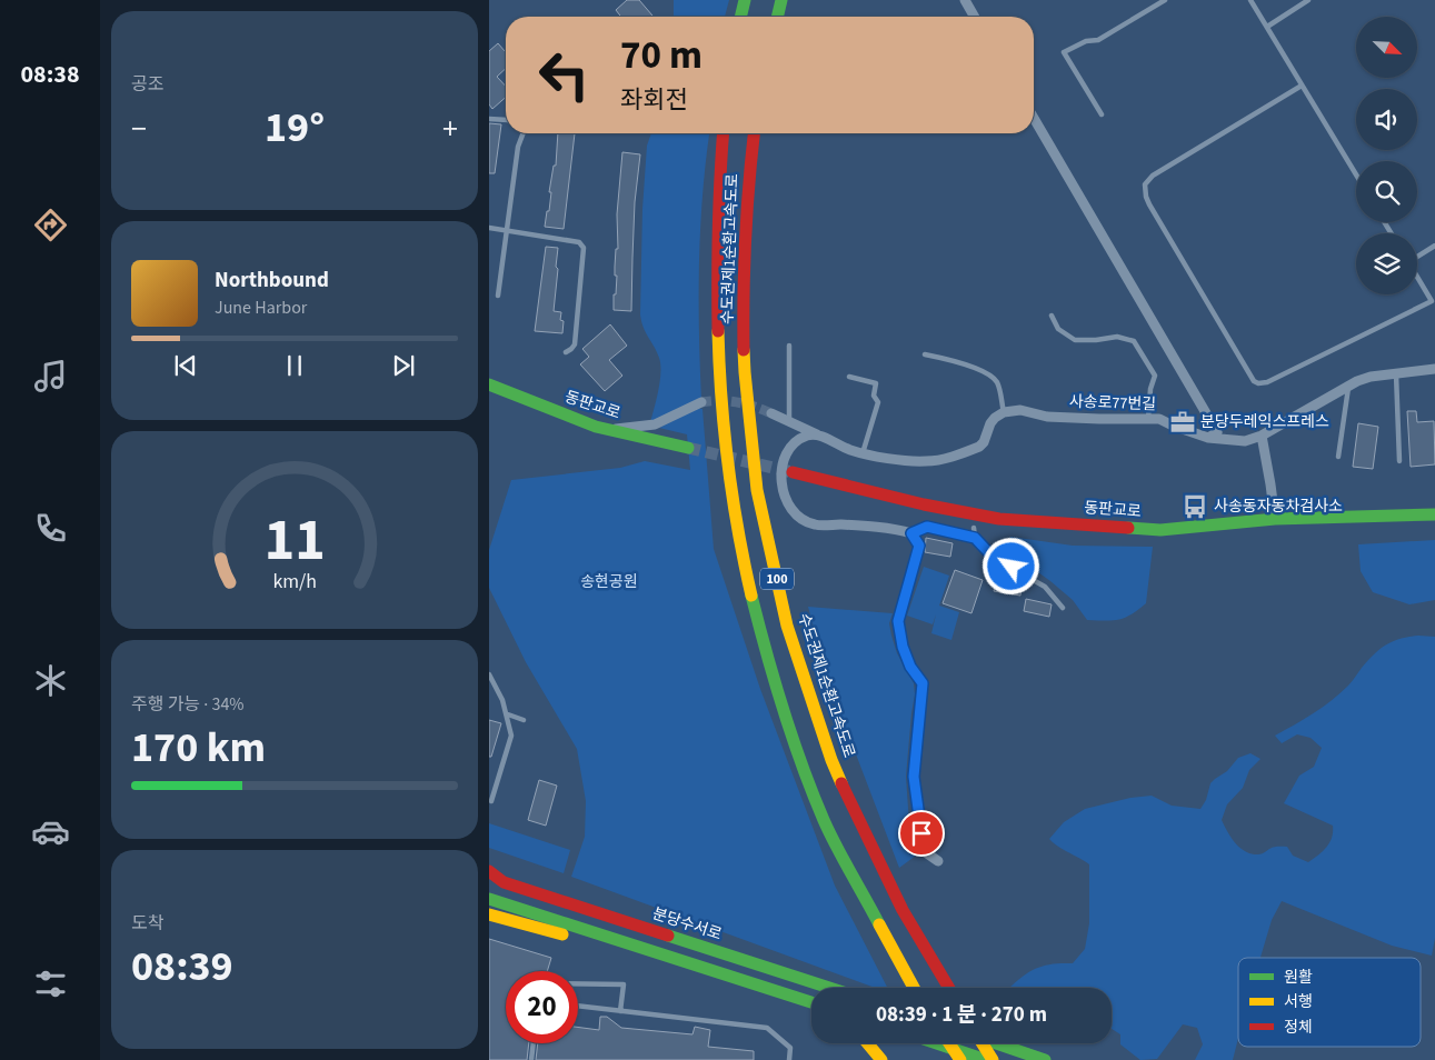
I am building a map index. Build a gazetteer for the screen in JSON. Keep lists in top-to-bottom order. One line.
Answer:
{"streets":{"main road":["수도권제1순환고속도로","동판교로","100","분당수서로"],"street":["사송로77번길"]},"parks":["송현공원"],"places":{"office":["분당두레익스프레스"],"bus stop":["사송동자동차검사소"]},"legend":["원활","서행","정체"],"north":"bottom right","page":{"tabs":"08:38","tile":["공조",["주행 가능 · 34%","170 km"],["도착","08:39"]],"turn":["70 m","좌회전"],"heat":["−","19°","+"],"song":["Northbound","June Harbor"],"limit":"20","trip":"08:39 · 1 분 · 270 m","gauge":["11","km/h"]}}
